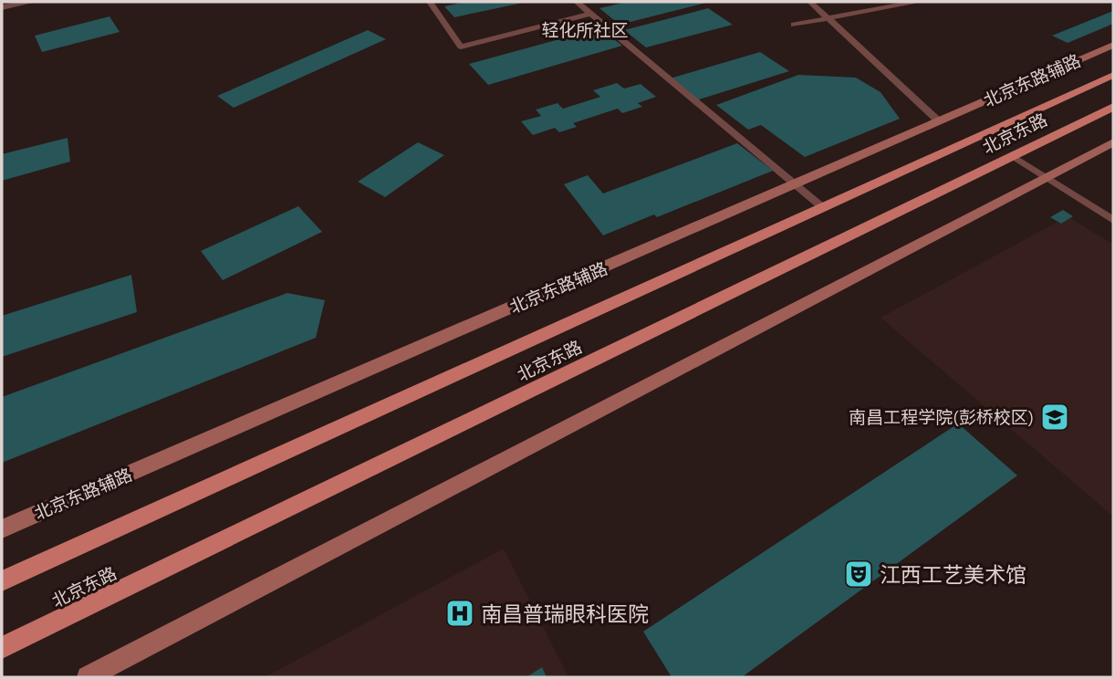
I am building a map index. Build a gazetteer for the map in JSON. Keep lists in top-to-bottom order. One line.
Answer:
{"streets":{"main road":["北京东路辅路","北京东路"]},"districts":["轻化所社区"],"places":{"school or university":["南昌工程学院(彭桥校区)"],"theatre":["江西工艺美术馆"],"hospital":["南昌普瑞眼科医院"]}}
